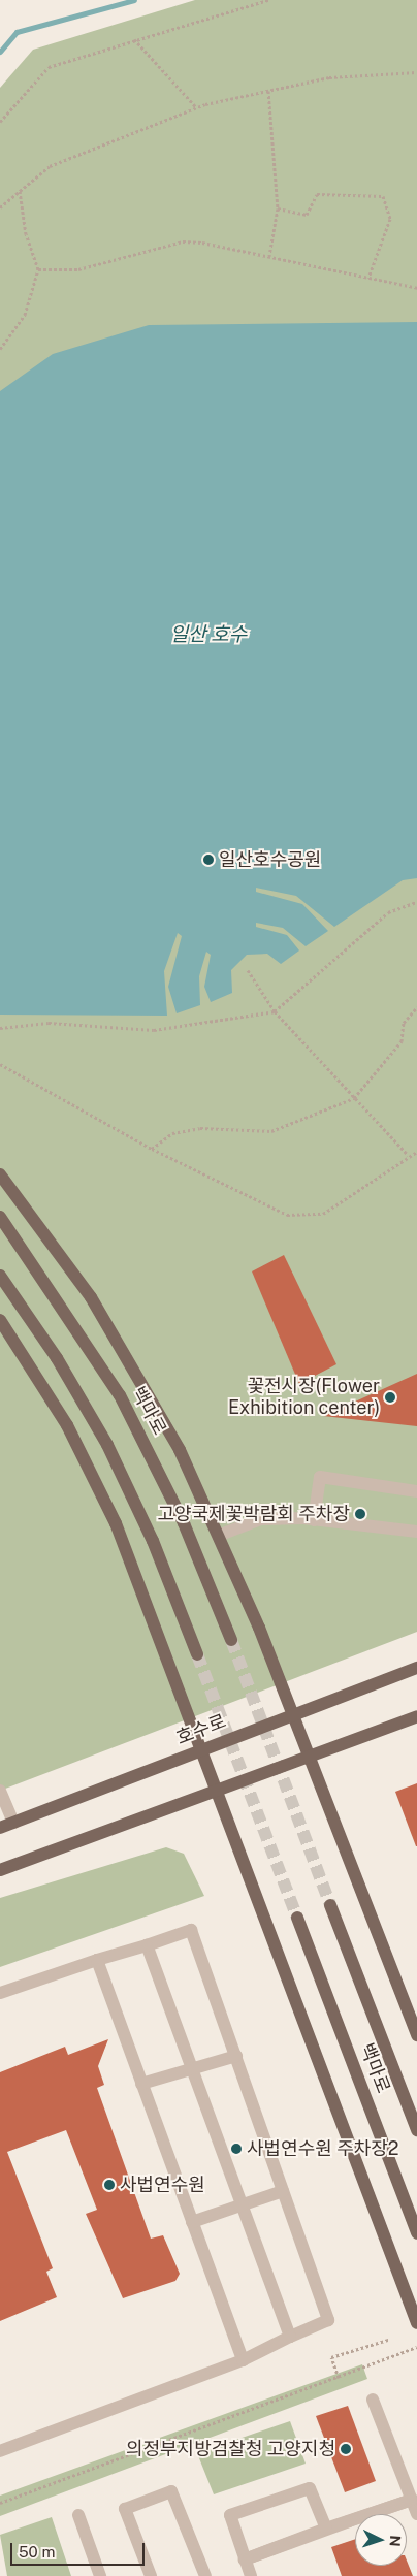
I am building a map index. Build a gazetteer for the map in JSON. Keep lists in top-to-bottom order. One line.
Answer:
{"streets":{"main road":["백마로","호수로"]},"water":["일산 호수"],"places":["일산호수공원","꽃전시장(Flower Exhibition center)","고양국제꽃박람회 주차장","사법연수원 주차장2","사법연수원","의정부지방검찰청 고양지청"],"scale_bar":"50 m","north":"right"}
